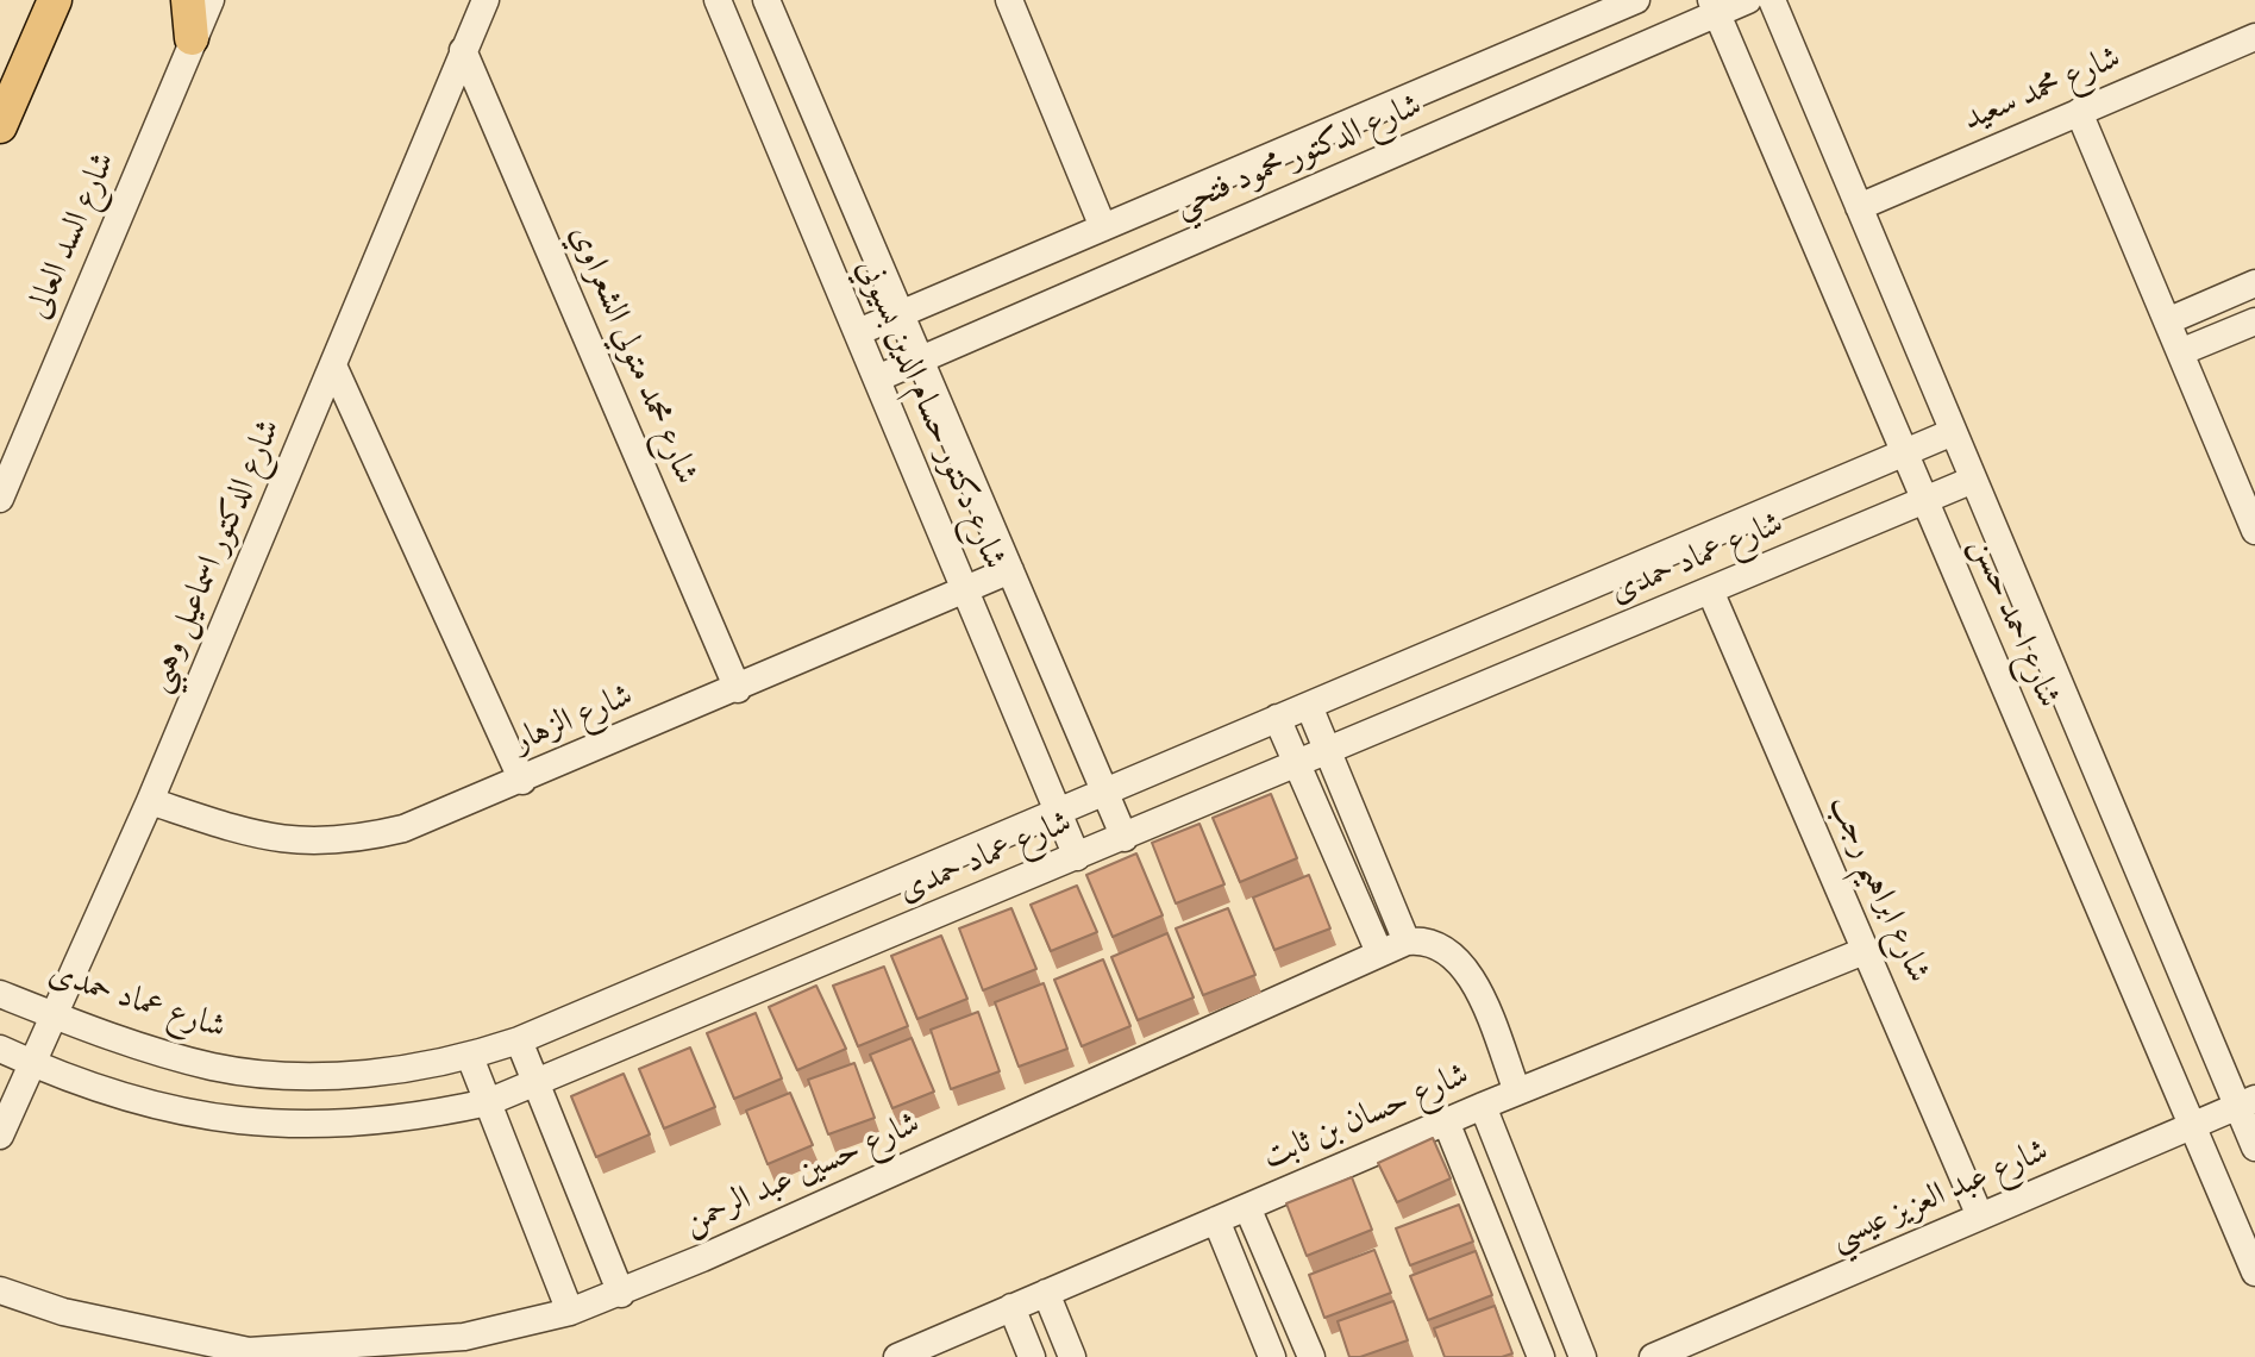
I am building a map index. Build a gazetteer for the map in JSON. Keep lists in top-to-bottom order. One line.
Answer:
{"streets":{"street":["شارع محمد سعيد","شارع الدكتور محمود فتحي","شارع السد العالى","شارع محمد متولي الشعراوي","شارع دكتور حسام الدين بسيوني","شارع الدكتور اسماعيل وهبي","شارع عماد حمدى","شارع احمد حسن","شارع الزهار","شارع ابراهيم رجب","شارع حسان بن ثابت","شارع حسين عبد الرحمن","شارع عبد العزيز عيسي"]},"crossings":[["شارع محمد سعيد","شارع احمد حسن"],["شارع الدكتور محمود فتحي","شارع دكتور حسام الدين بسيوني"],["شارع الدكتور محمود فتحي","شارع احمد حسن"],["شارع محمد متولي الشعراوي","شارع الدكتور اسماعيل وهبي"],["شارع محمد متولي الشعراوي","شارع الزهار"],["شارع دكتور حسام الدين بسيوني","شارع عماد حمدى"],["شارع دكتور حسام الدين بسيوني","شارع الزهار"],["شارع الدكتور اسماعيل وهبي","شارع عماد حمدى"],["شارع الدكتور اسماعيل وهبي","شارع الزهار"],["شارع عماد حمدى","شارع احمد حسن"],["شارع عماد حمدى","شارع ابراهيم رجب"],["شارع احمد حسن","شارع عبد العزيز عيسي"],["شارع ابراهيم رجب","شارع حسان بن ثابت"],["شارع ابراهيم رجب","شارع عبد العزيز عيسي"]]}
